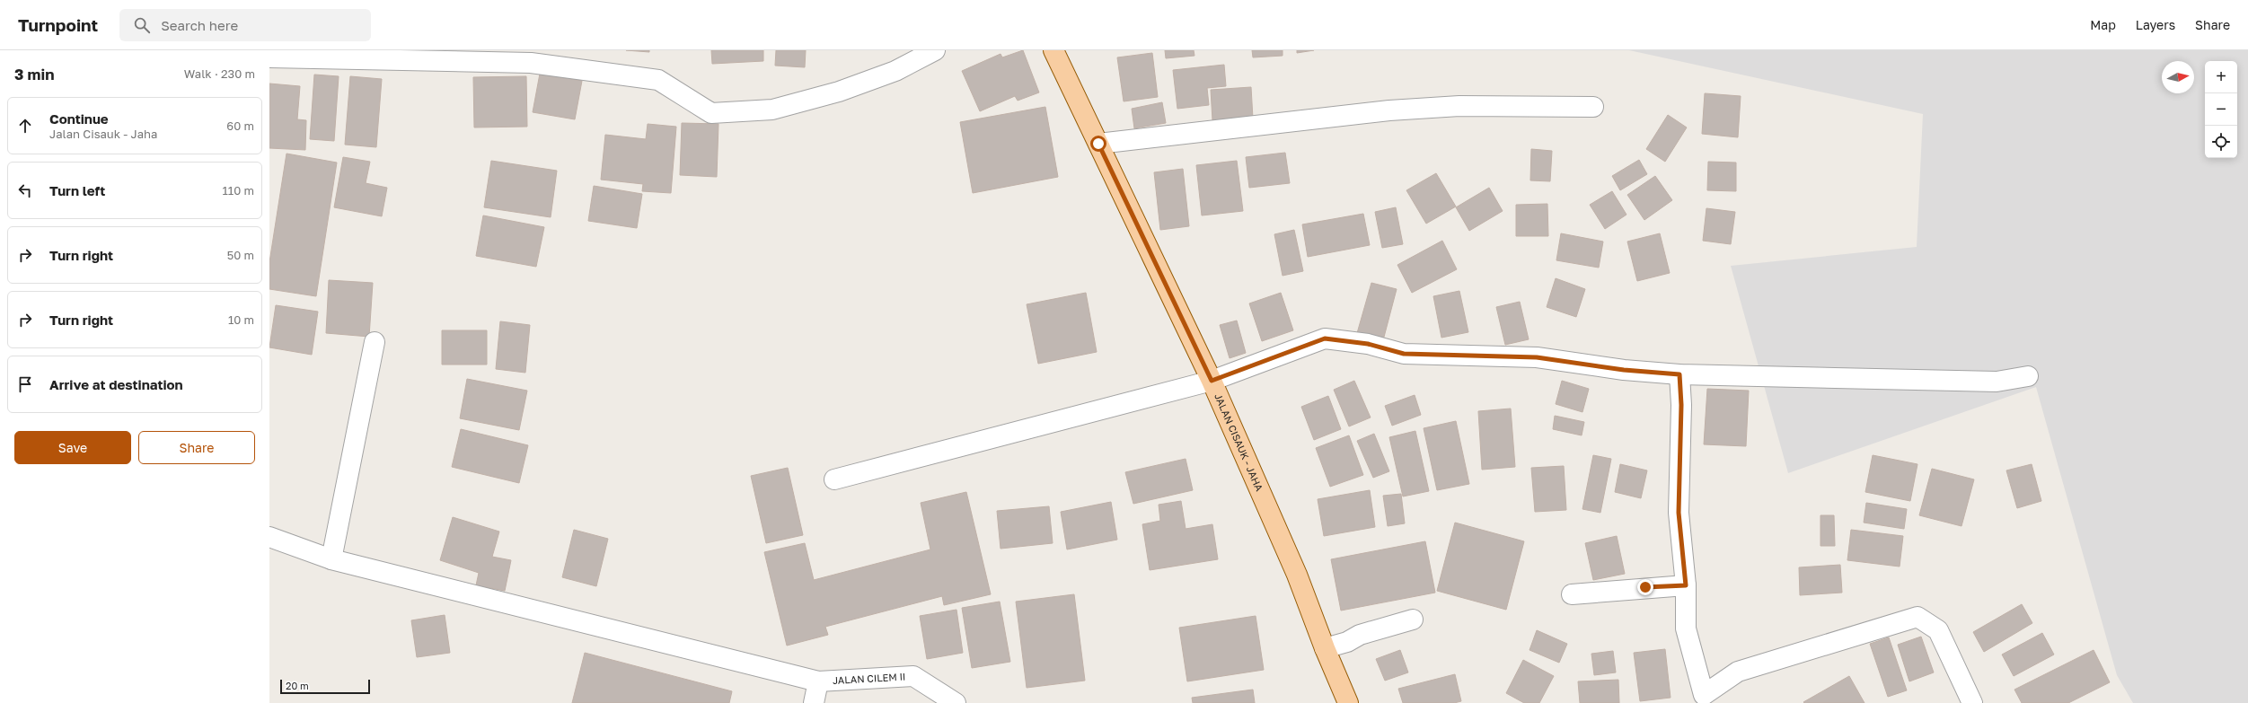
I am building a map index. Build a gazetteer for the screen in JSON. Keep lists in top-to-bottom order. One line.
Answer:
{"streets":{"main road":["JALAN CISAUK - JAHA"],"street":["JALAN CILEM II"]},"scale_bar":"20 m","north":"right","page":{"header":"Turnpoint","search":"Search here","nav":["Map","Layers","Share"],"heading":["3 min","Walk · 230 m"],"map_buttons":["+","−"],"list":[["Continue","Jalan Cisauk - Jaha","60 m"],["Turn left","110 m"],["Turn right","50 m"],["Turn right","10 m"],"Arrive at destination"],"buttons":["Save","Share"],"scale":"20 m"}}
